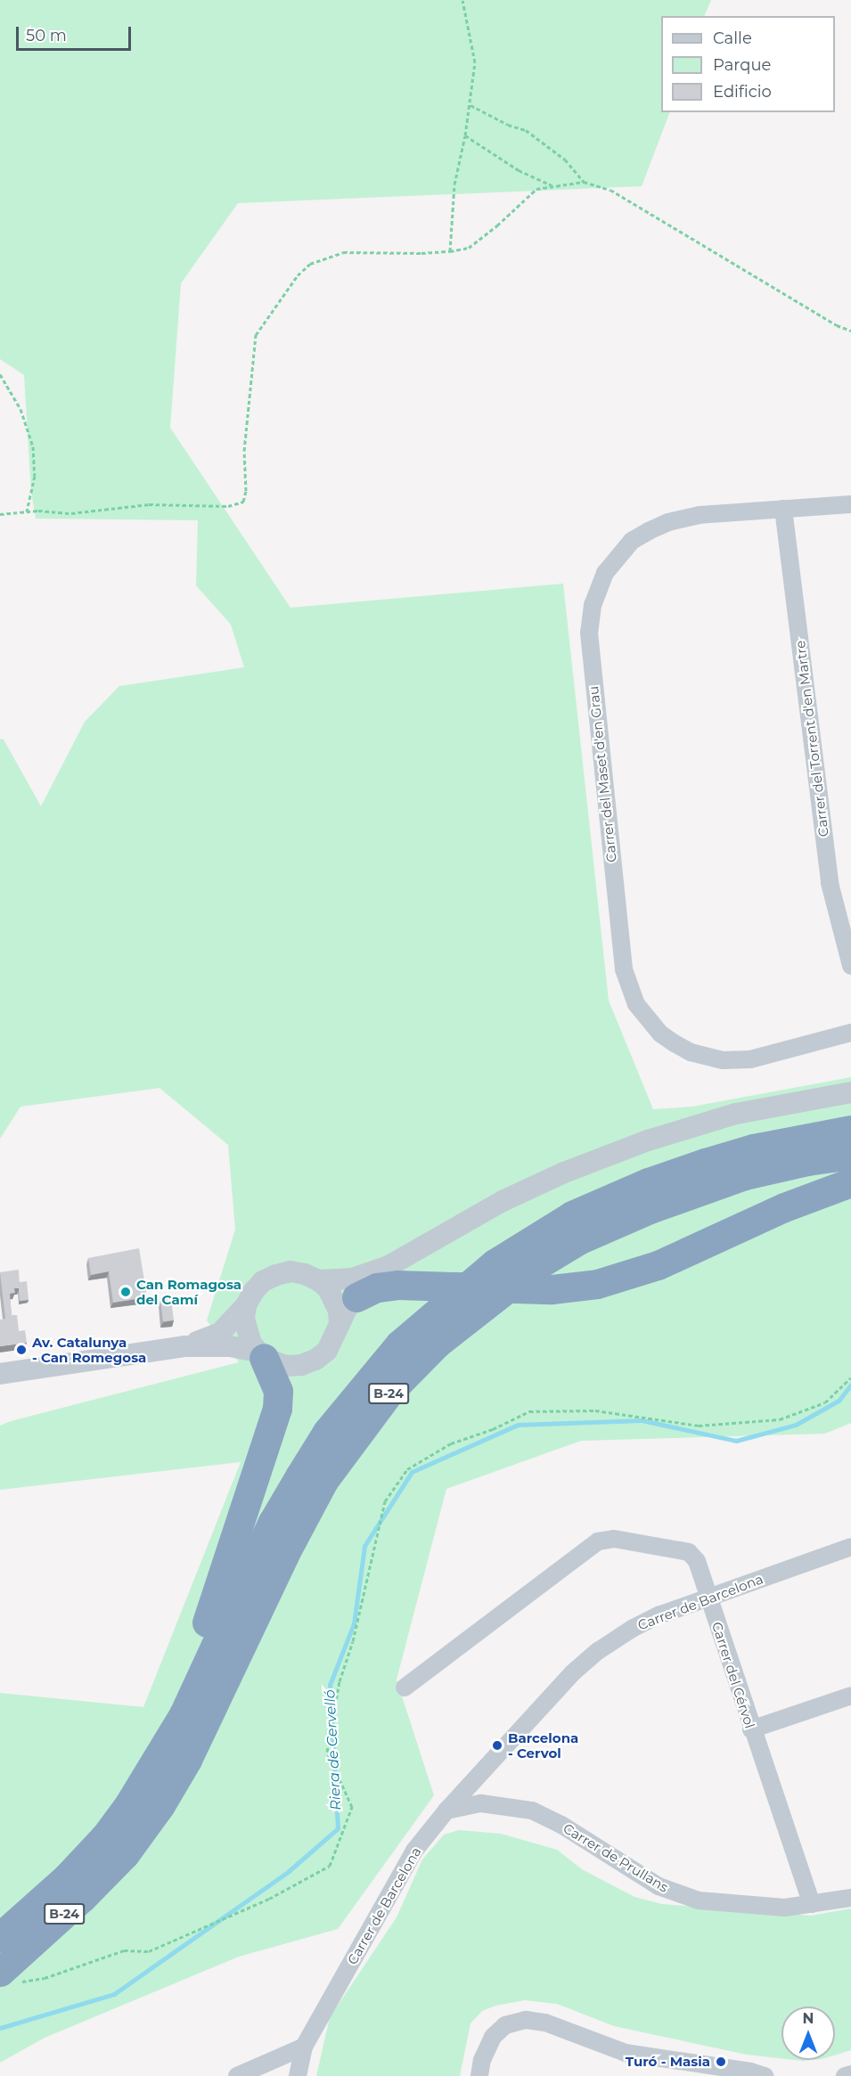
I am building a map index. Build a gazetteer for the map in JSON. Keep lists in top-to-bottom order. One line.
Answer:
{"streets":{"highway":["B-24"],"street":["Carrer del Torrent d'en Martre","Carrer del Maset d'en Grau","Carrer de Barcelona","Carrer del Cérvol","Carrer de Prullans"]},"crossings":[["Carrer del Torrent d'en Martre","Carrer del Maset d'en Grau"],["Carrer de Barcelona","Carrer del Cérvol"],["Carrer de Barcelona","Carrer de Prullans"],["Carrer del Cérvol","Carrer de Prullans"]],"water":["Riera de Cervelló"],"places":["Can Romagosa del Camí","Av. Catalunya - Can Romegosa","Barcelona - Cervol","Turó - Masia"],"legend":["Calle","Parque","Edificio"],"scale_bar":"50 m","north":"top"}
